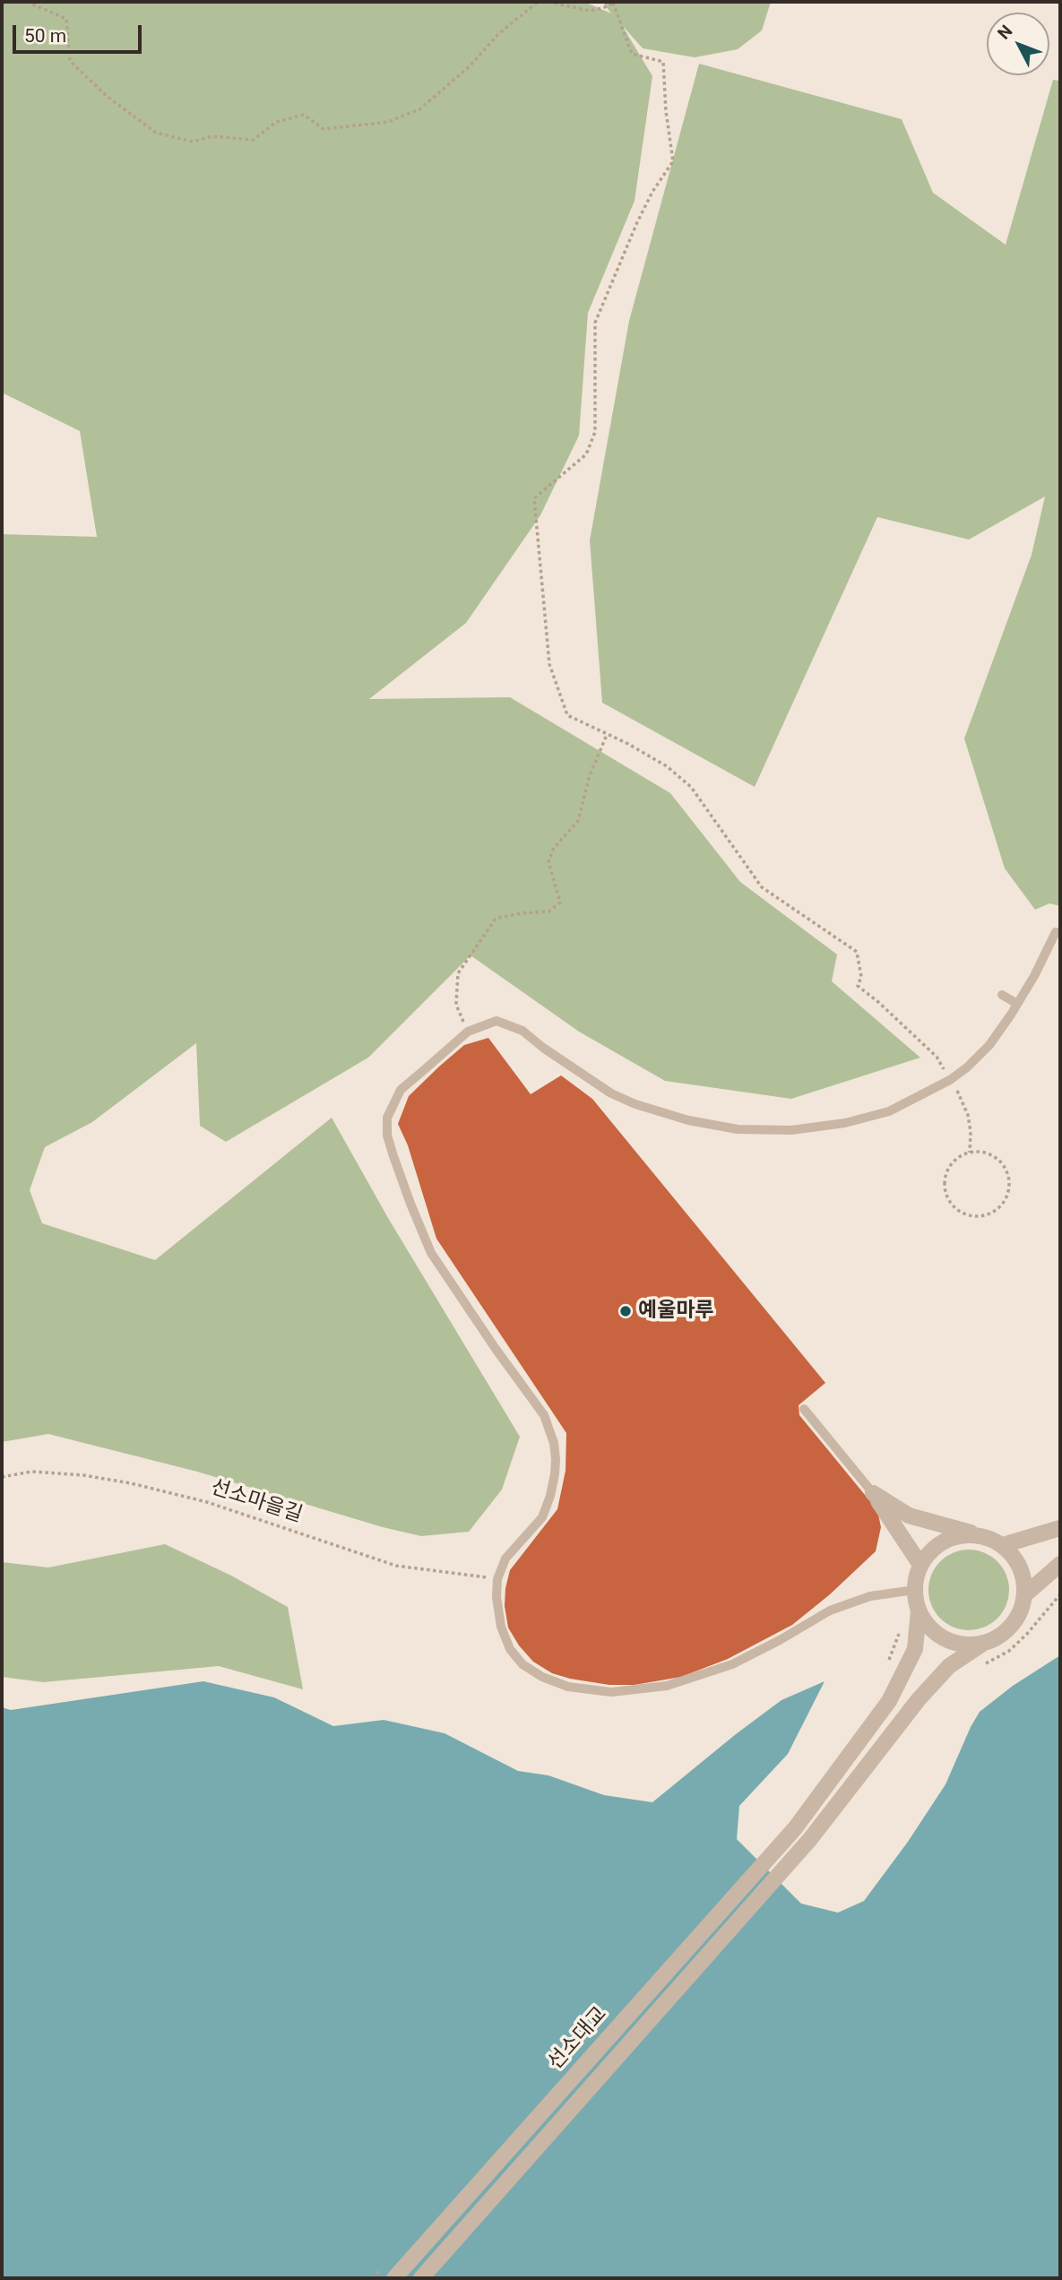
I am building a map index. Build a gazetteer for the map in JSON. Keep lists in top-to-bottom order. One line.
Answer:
{"streets":{"street":["선소대교"],"path":["선소마을길"]},"places":["예울마루"],"scale_bar":"50 m","north":"top left"}
